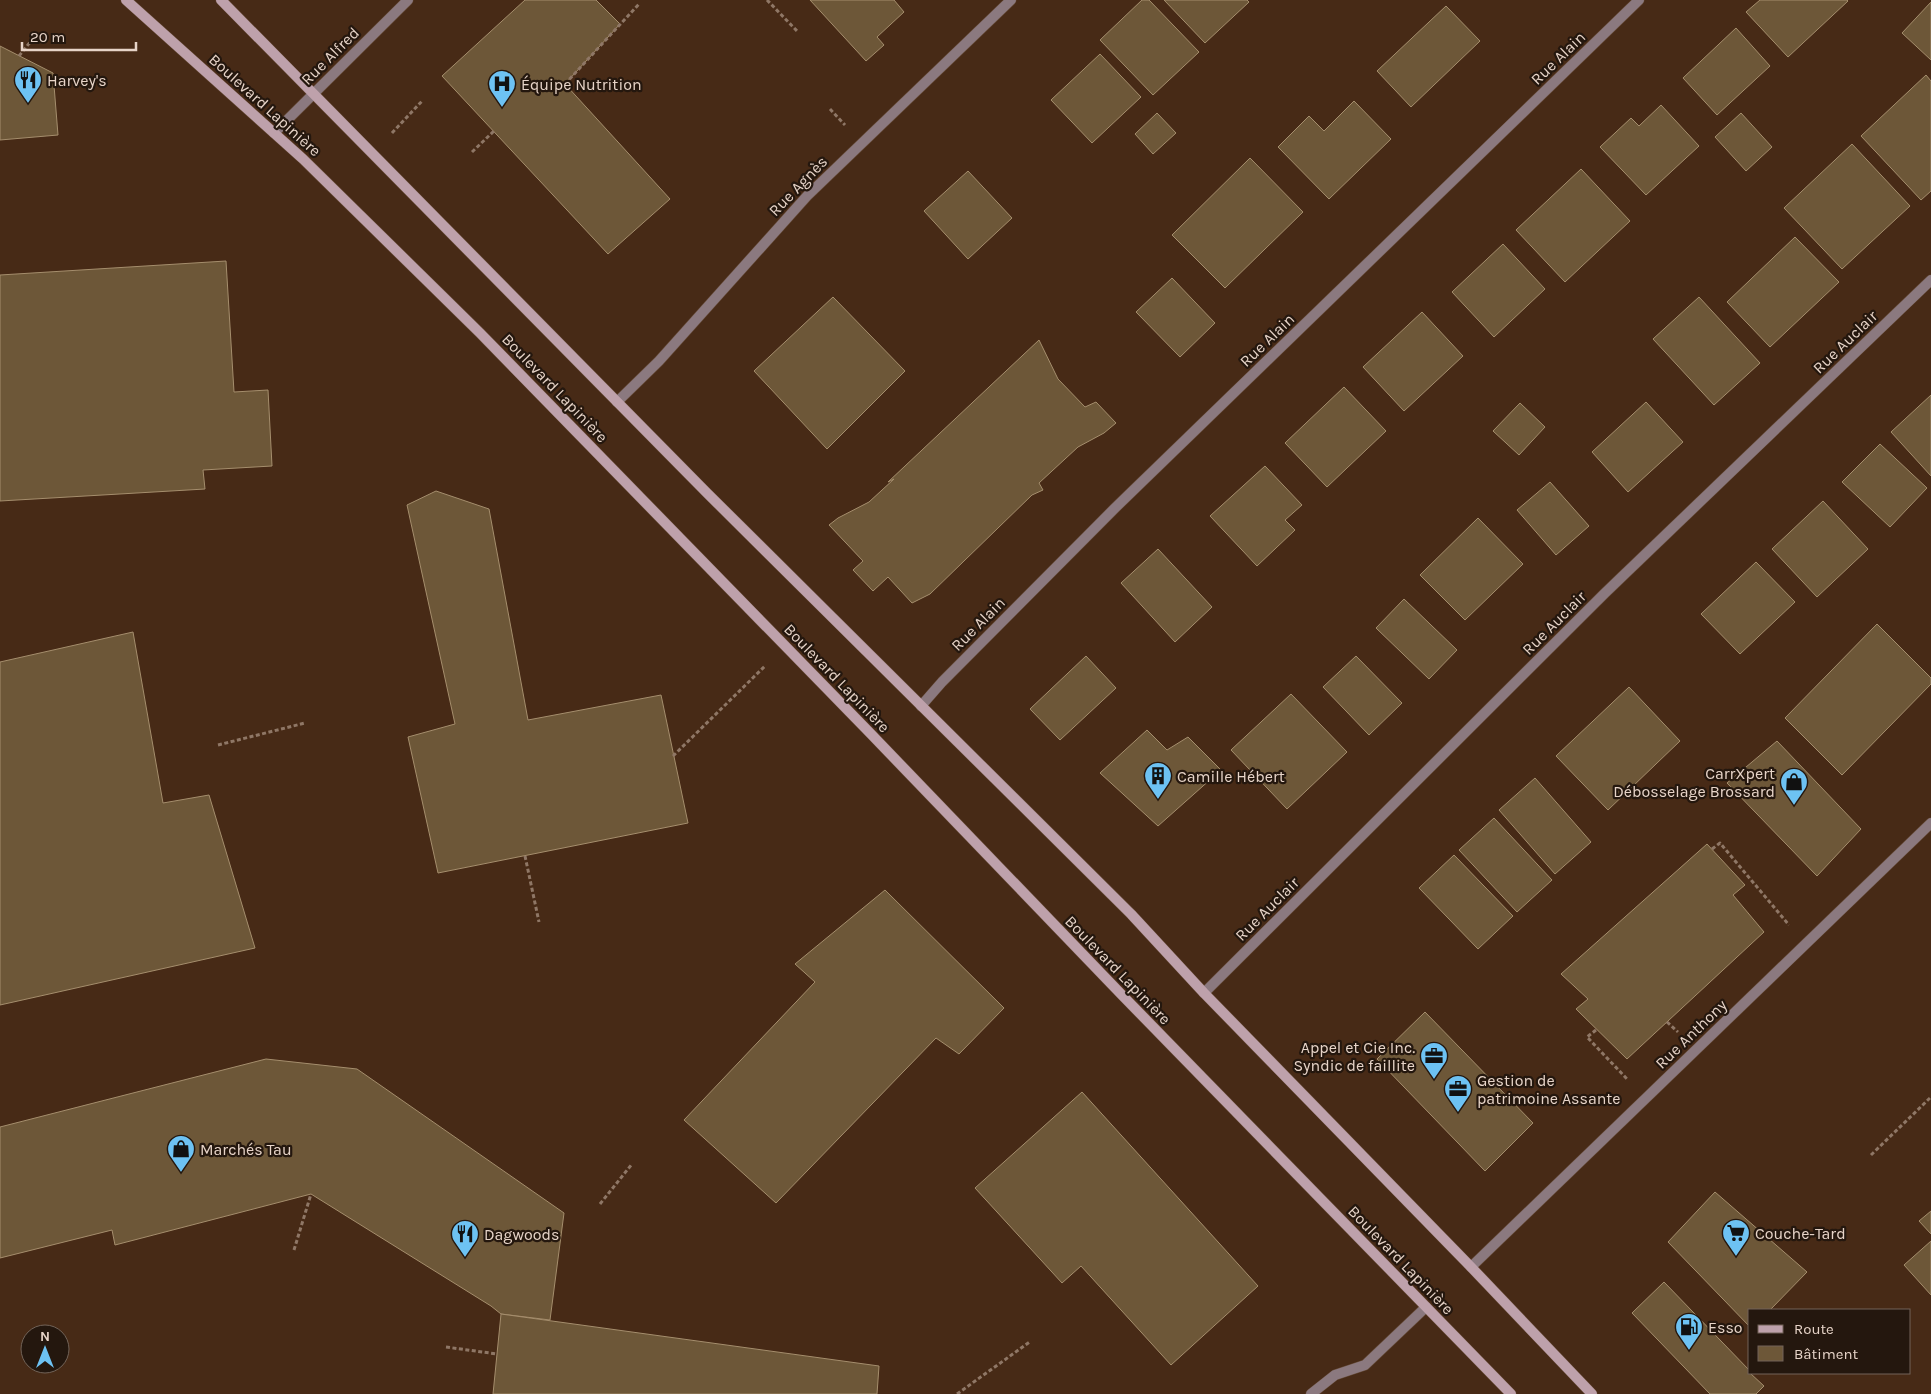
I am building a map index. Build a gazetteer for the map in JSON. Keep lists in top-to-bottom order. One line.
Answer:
{"streets":{"main road":["Boulevard Lapinière"],"street":["Rue Alfred","Rue Alain","Rue Agnès","Rue Auclair","Rue Anthony"]},"crossings":[["Rue Alfred","Boulevard Lapinière"]],"places":{"restaurant":["Harvey's","Dagwoods"],"hospital":["Équipe Nutrition"],"building":["Camille Hébert"],"shop":["CarrXpert Débosselage Brossard","Marchés Tau"],"office":["Appel et Cie Inc. Syndic de faillite","Gestion de patrimoine Assante"],"supermarket":["Couche-Tard"],"fuel station":["Esso"]},"legend":["Route","Bâtiment"],"scale_bar":"20 m","north":"top"}
